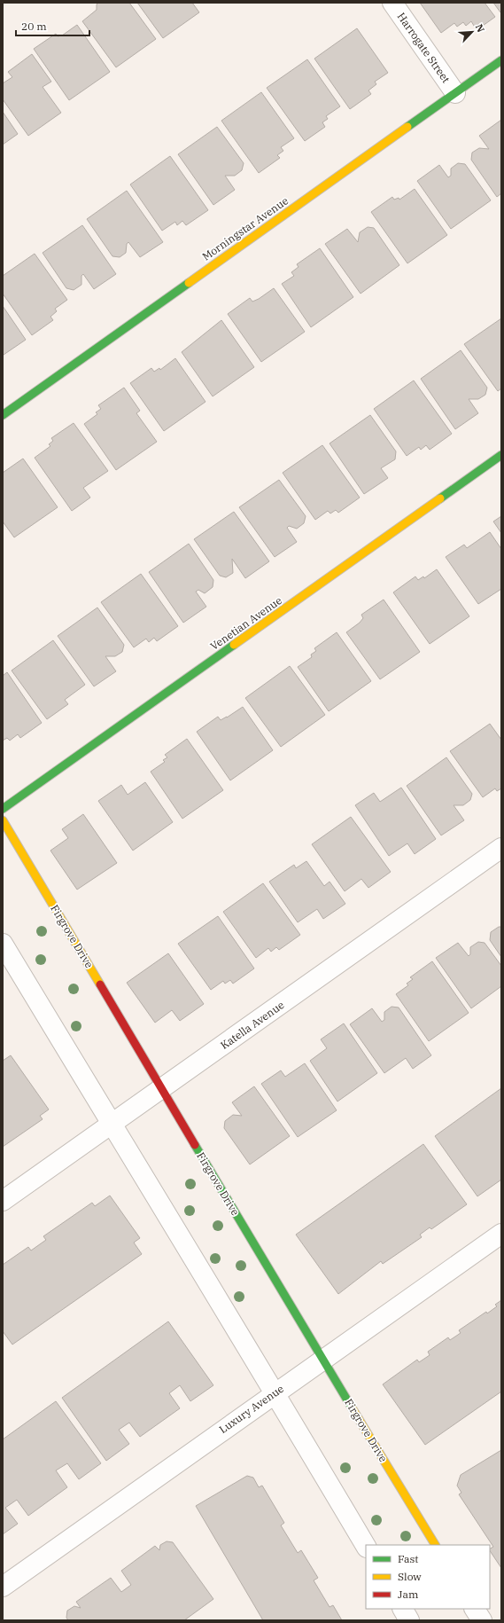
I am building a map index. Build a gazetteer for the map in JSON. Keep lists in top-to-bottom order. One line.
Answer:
{"streets":{"street":["Harrogate Street","Morningstar Avenue","Venetian Avenue","Firgrove Drive","Katella Avenue","Luxury Avenue"]},"crossings":[["Harrogate Street","Morningstar Avenue"],["Firgrove Drive","Katella Avenue"],["Firgrove Drive","Luxury Avenue"]],"legend":["Fast","Slow","Jam"],"scale_bar":"20 m","north":"top right"}
